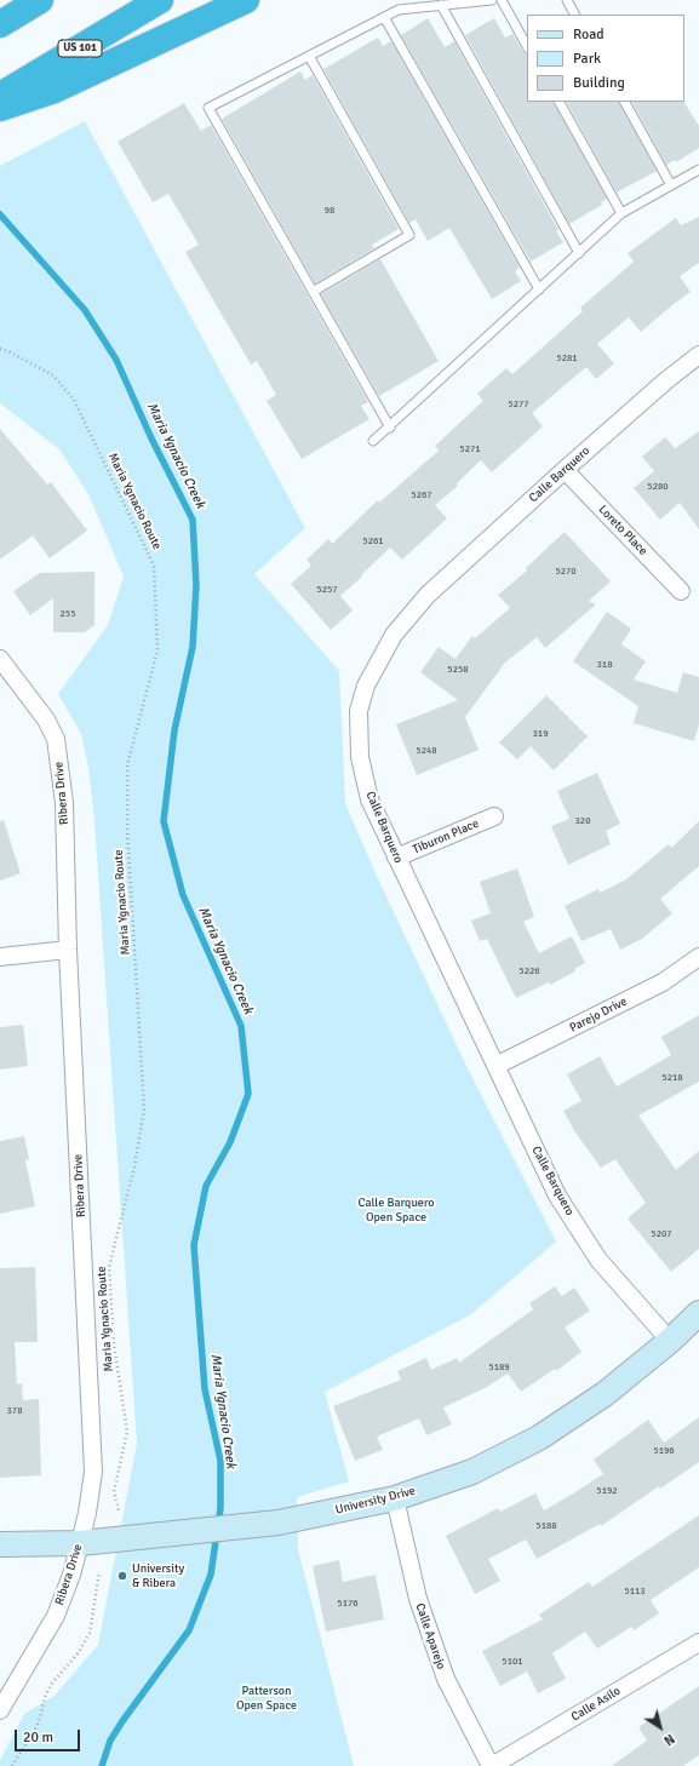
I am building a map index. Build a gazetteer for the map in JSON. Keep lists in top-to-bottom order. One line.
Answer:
{"streets":{"highway":["US 101"],"street":["Calle Barquero","Loreto Place","Ribera Drive","Tiburon Place","Parejo Drive","University Drive","Calle Aparejo","Calle Asilo"],"path":["Maria Ygnacio Route"]},"crossings":[["Calle Barquero","Loreto Place"],["Calle Barquero","Tiburon Place"],["Calle Barquero","Parejo Drive"],["Calle Barquero","University Drive"],["Ribera Drive","University Drive"],["University Drive","Calle Aparejo"],["Calle Aparejo","Calle Asilo"]],"water":["Maria Ygnacio Creek"],"parks":["Calle Barquero Open Space","Patterson Open Space"],"places":["University & Ribera"],"house_numbers":["98","5281","5277","5271","5280","5267","5261","5270","5257","255","318","5258","319","5248","320","5226","5218","5207","5189","378","5196","5192","5188","5113","5176","5101"],"legend":["Road","Park","Building"],"scale_bar":"20 m","north":"bottom right"}
